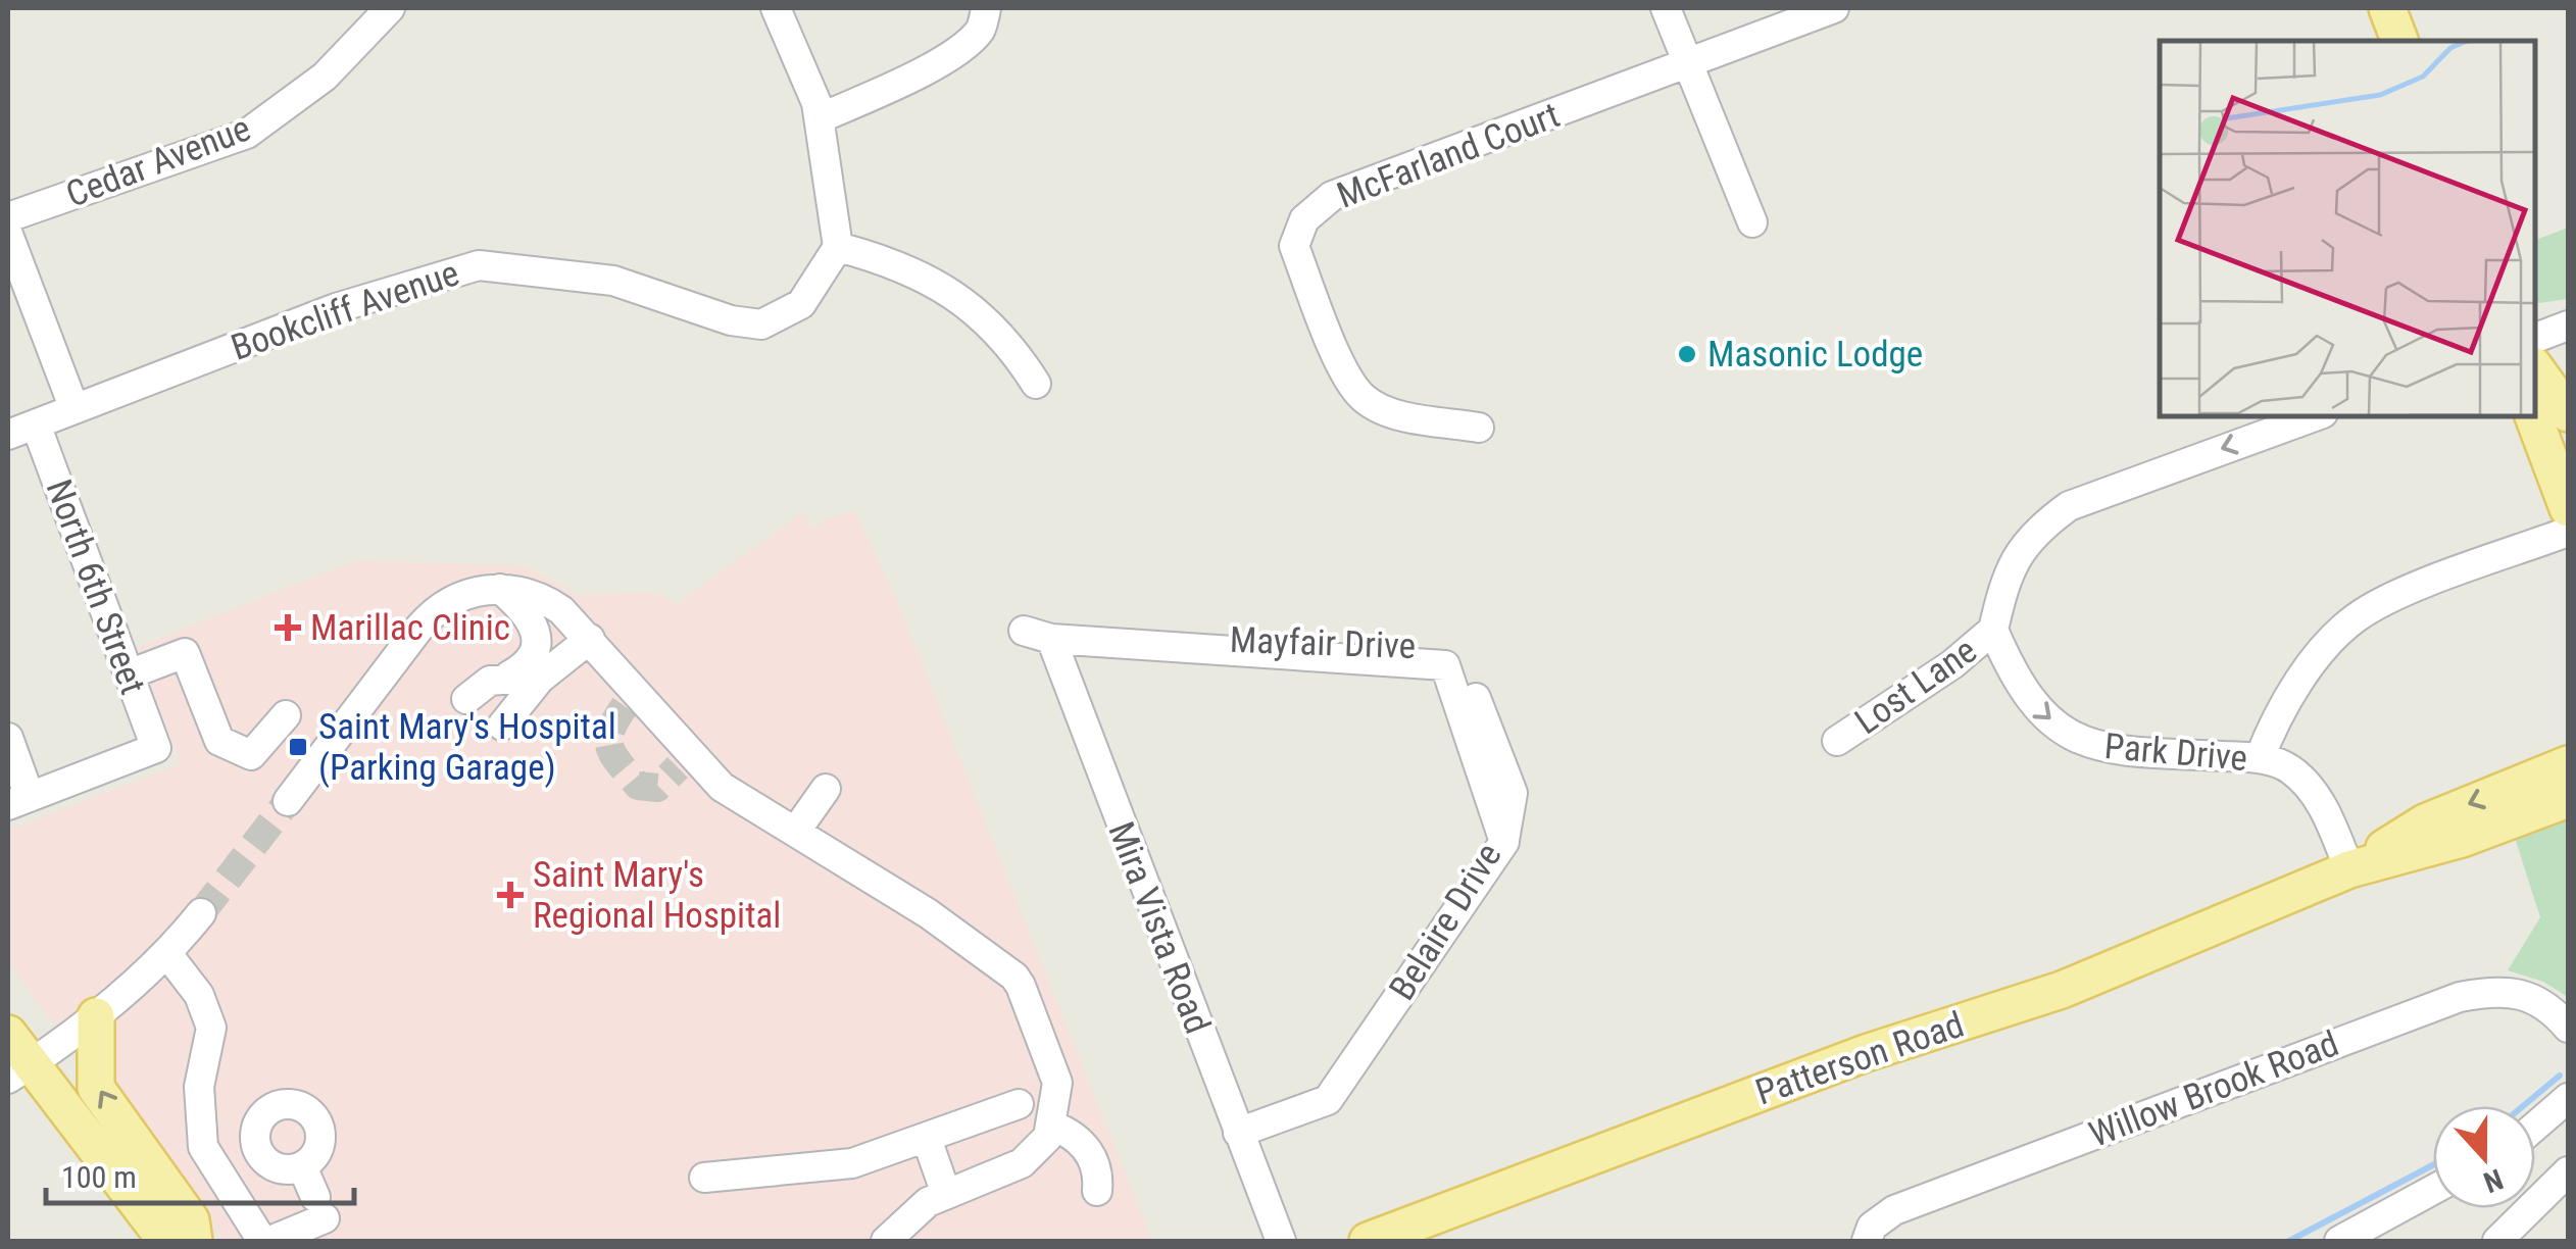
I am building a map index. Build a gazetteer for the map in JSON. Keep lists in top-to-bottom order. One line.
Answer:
{"streets":{"main road":["Patterson Road"],"street":["McFarland Court","Cedar Avenue","Bookcliff Avenue","North 6th Street","Lost Lane","Park Drive","Belaire Drive","Mira Vista Road","Willow Brook Road"]},"crossings":[["Bookcliff Avenue","North 6th Street"],["Lost Lane","Park Drive"],["Park Drive","Patterson Road"],["Belaire Drive","Mira Vista Road"]],"one_way":["Park Drive"],"places":{"other":["Masonic Lodge"],"health":["Marillac Clinic","Saint Mary's Regional Hospital"],"transit":["Saint Mary's Hospital (Parking Garage)"]},"scale_bar":"100 m","north":"bottom"}
